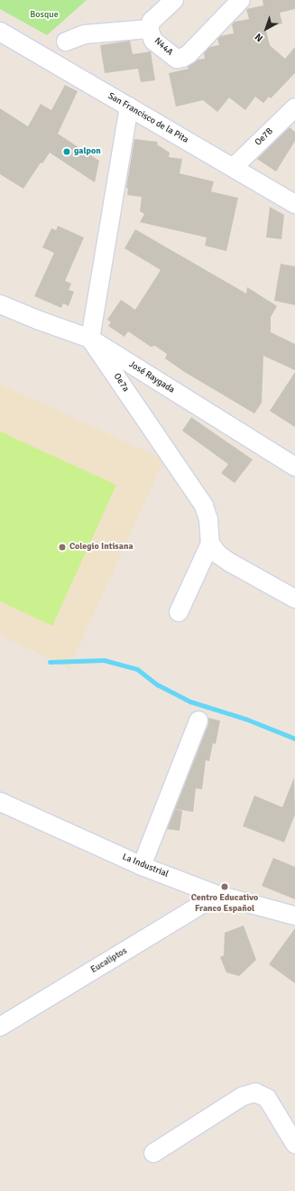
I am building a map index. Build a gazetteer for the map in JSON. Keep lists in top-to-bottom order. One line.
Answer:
{"streets":{"street":["N44A","San Francisco de la Pita","Oe7B","José Raygada","Oe7a","La Industrial","Eucaliptos"]},"crossings":[["San Francisco de la Pita","Oe7B"],["José Raygada","Oe7a"],["La Industrial","Eucaliptos"]],"parks":["Bosque"],"places":["galpon","Colegio Intisana","Centro Educativo Franco Español"],"north":"bottom left"}
